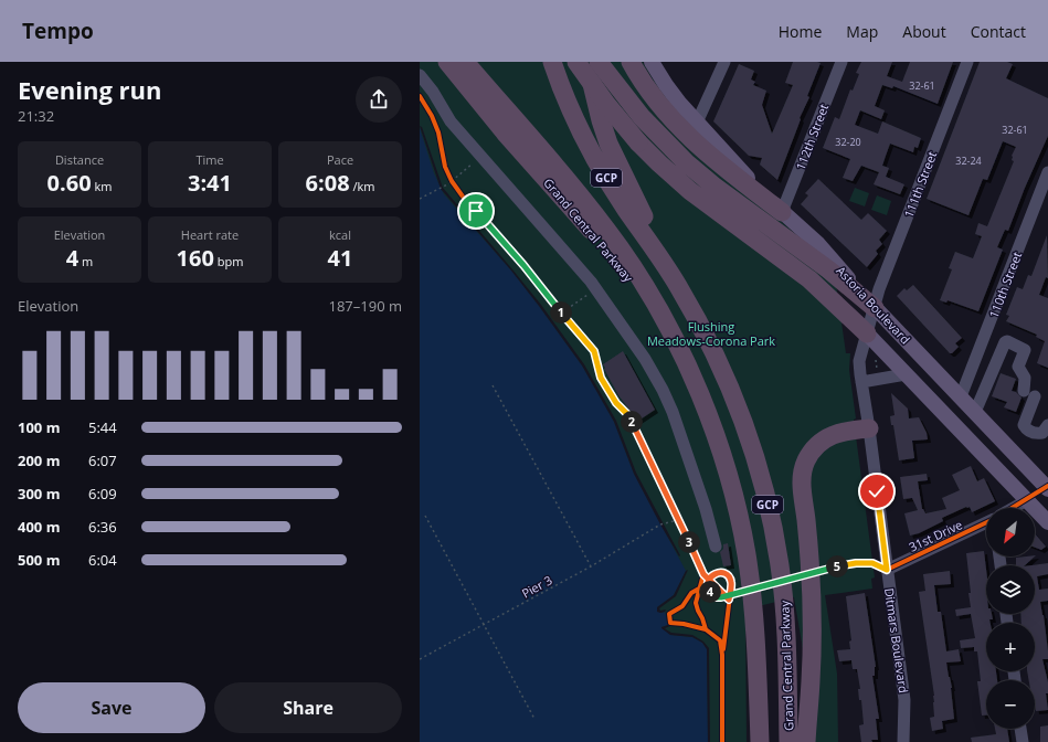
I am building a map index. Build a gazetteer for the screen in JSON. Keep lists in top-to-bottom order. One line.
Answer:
{"streets":{"highway":["GCP","Grand Central Parkway"],"main road":["Astoria Boulevard"],"street":["112th Street","111th Street","110th Street","31st Drive","Ditmars Boulevard"],"path":["Pier 3"]},"crossings":[["112th Street","Astoria Boulevard"],["111th Street","Astoria Boulevard"],["111th Street","Ditmars Boulevard"],["110th Street","Astoria Boulevard"],["Astoria Boulevard","Ditmars Boulevard"],["31st Drive","Ditmars Boulevard"]],"parks":["Flushing Meadows-Corona Park"],"house_numbers":["32-61","32-61","32-20","32-24"],"north":"bottom left","page":{"header":"Tempo","nav":["Home","Map","About","Contact"],"heading":["Evening run","21:32"],"stats":[["Distance","0.60 km"],["Time","3:41"],["Pace","6:08 /km"],["Elevation","4 m"],["Heart rate","160 bpm"],["kcal","41"]],"chart":["Elevation","187–190 m"],"pins":["1","2","3","5","4"],"list":[{"name":"100 m","note":"5:44"},{"name":"200 m","note":"6:07"},{"name":"300 m","note":"6:09"},{"name":"400 m","note":"6:36"},{"name":"500 m","note":"6:04"}],"map_buttons":["+","−"],"buttons":["Save","Share"]}}
